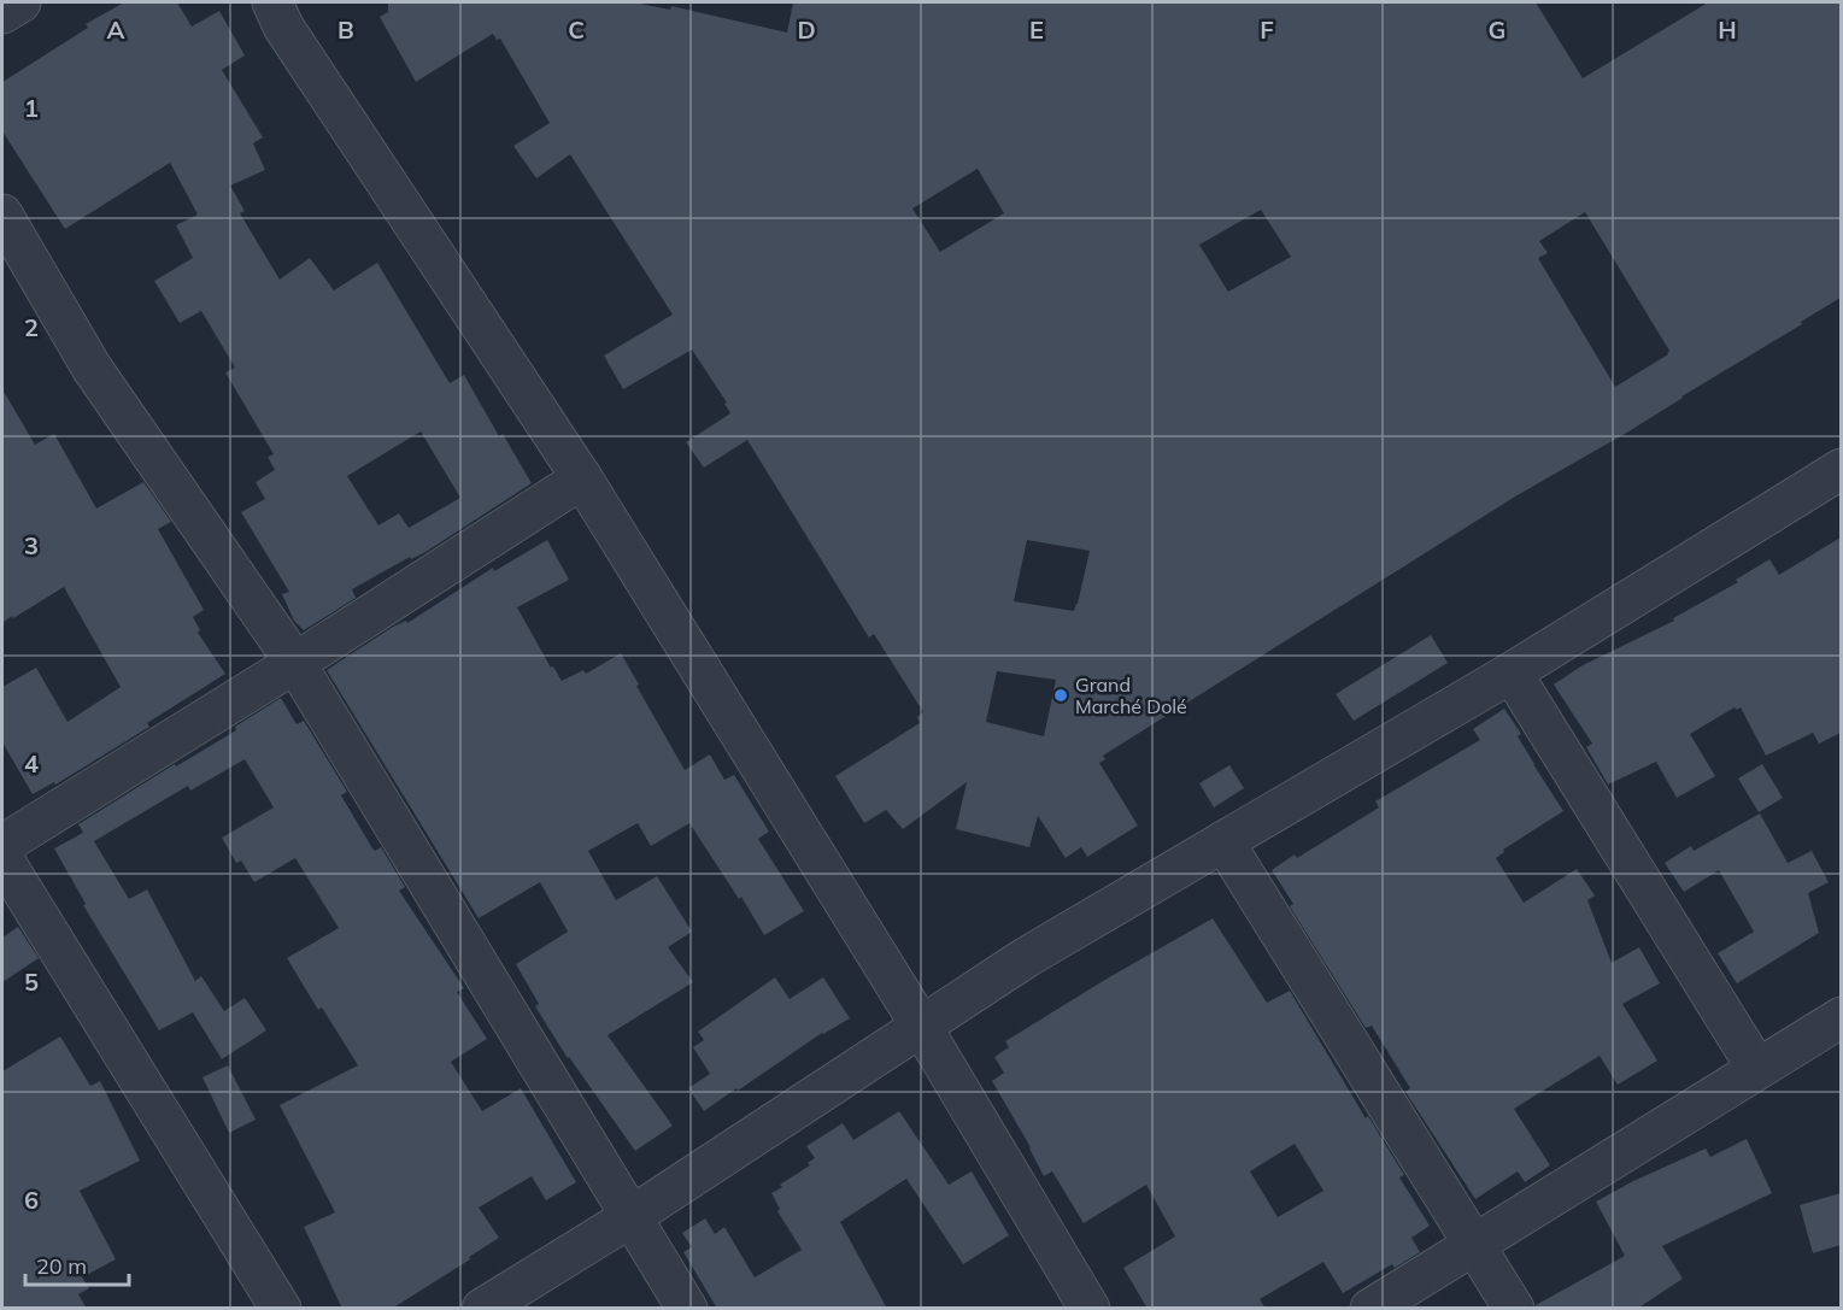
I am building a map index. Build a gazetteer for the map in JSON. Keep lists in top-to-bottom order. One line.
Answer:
{"places":["Grand Marché Dolé"],"scale_bar":"20 m","grid":{"columns":["A","B","C","D","E","F","G","H"],"rows":["1","2","3","4","5","6"]}}
